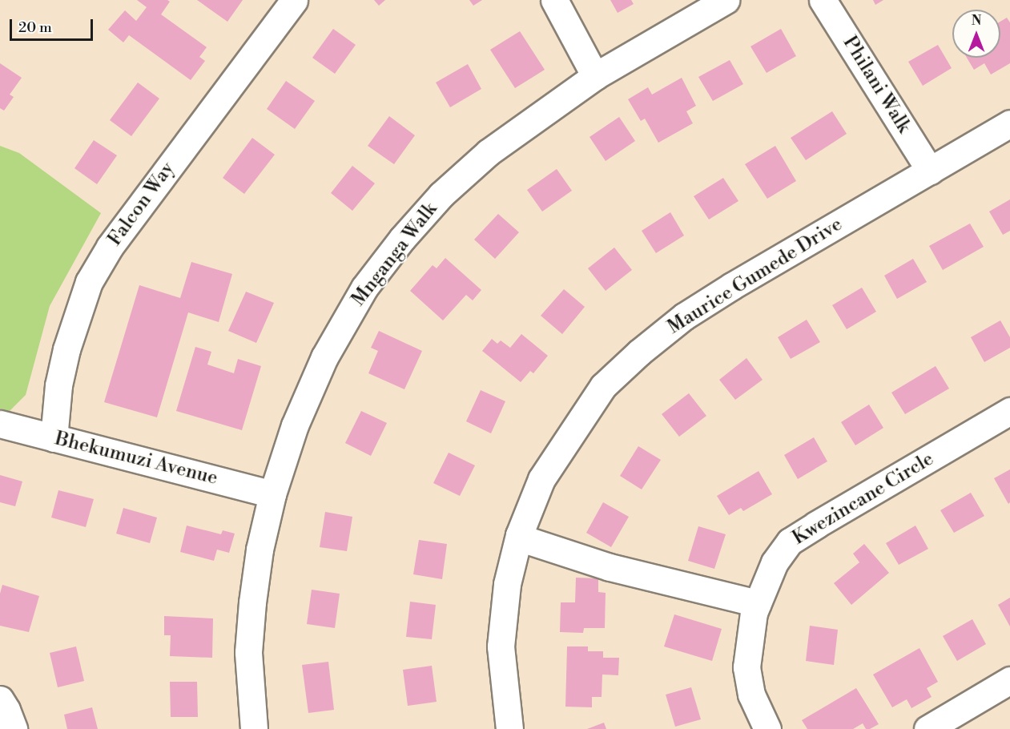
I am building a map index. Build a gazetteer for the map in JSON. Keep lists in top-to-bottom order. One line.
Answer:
{"streets":{"street":["Philani Walk","Falcon Way","Mnganga Walk","Maurice Gumede Drive","Bhekumuzi Avenue","Kwezincane Circle"]},"crossings":[["Philani Walk","Maurice Gumede Drive"],["Falcon Way","Bhekumuzi Avenue"],["Mnganga Walk","Bhekumuzi Avenue"]],"scale_bar":"20 m","north":"top"}
